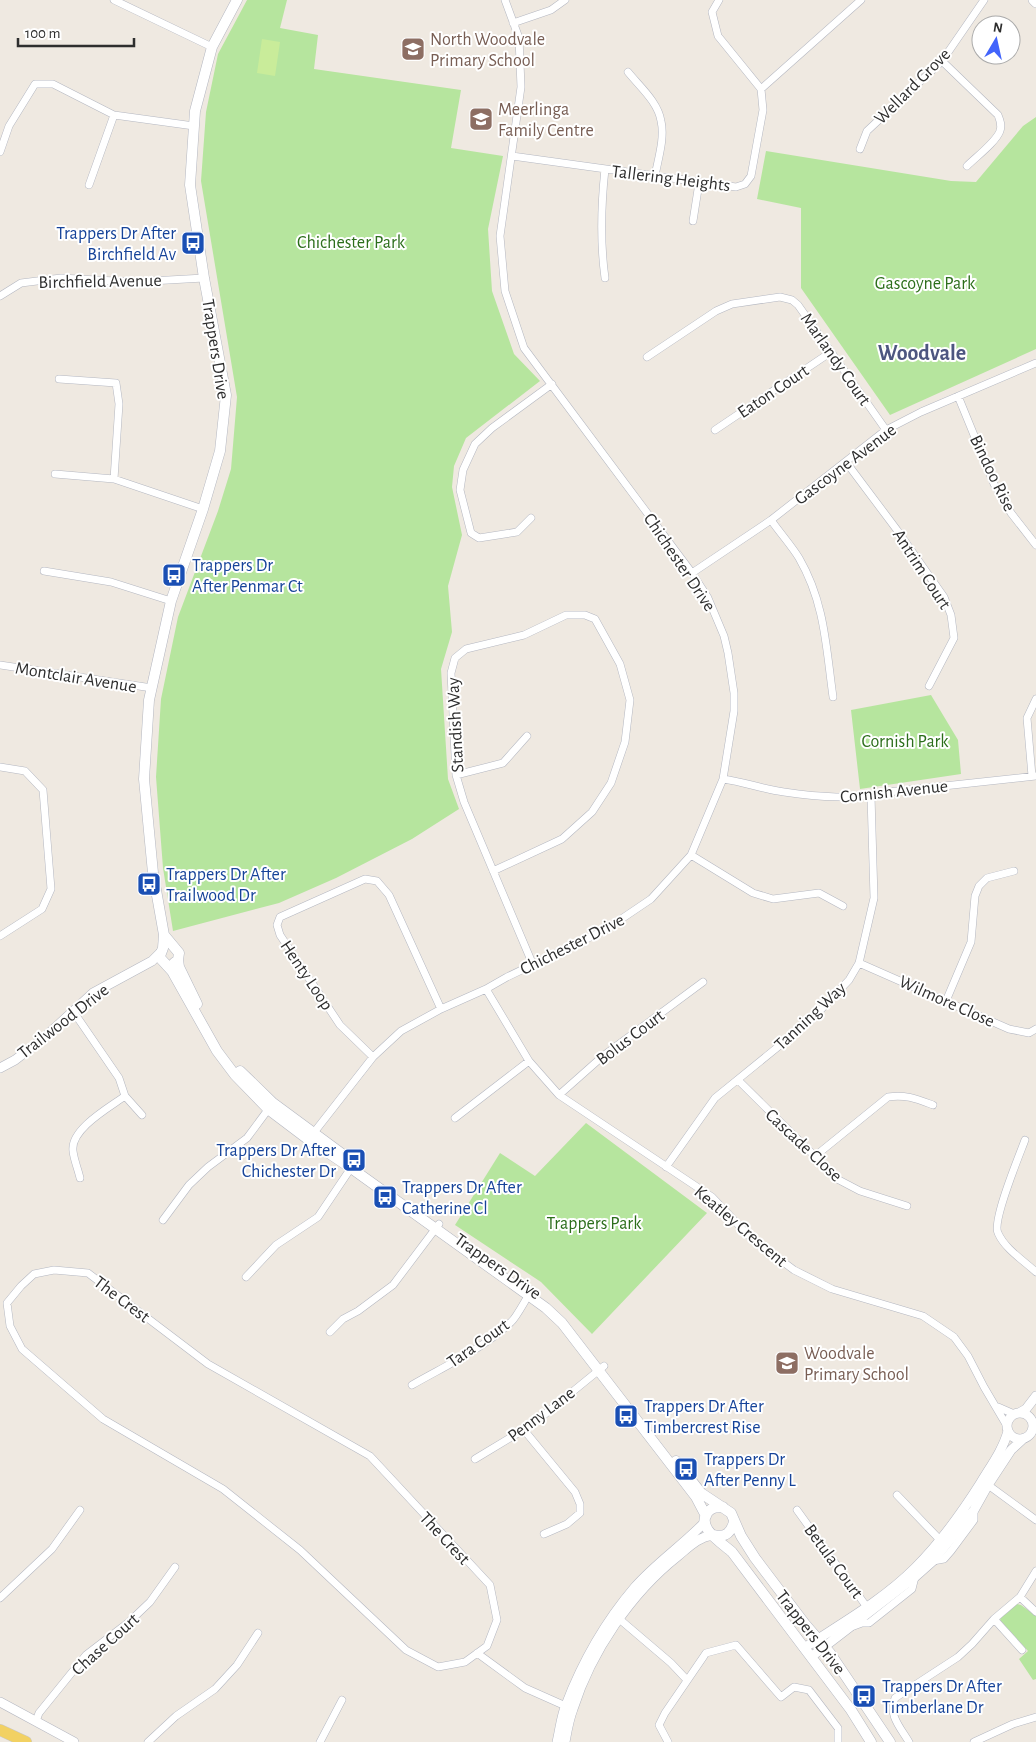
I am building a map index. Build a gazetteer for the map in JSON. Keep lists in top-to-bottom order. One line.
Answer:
{"streets":{"main road":["Trappers Drive"],"street":["Wellard Grove","Tallering Heights","Birchfield Avenue","Marlandy Court","Eaton Court","Gascoyne Avenue","Bindoo Rise","Chichester Drive","Antrim Court","Montclair Avenue","Standish Way","Cornish Avenue","Henty Loop","Wilmore Close","Tanning Way","Trailwood Drive","Bolus Court","Cascade Close","Keatley Crescent","The Crest","Tara Court","Penny Lane","Betula Court","Chase Court"]},"crossings":[["Tallering Heights","Chichester Drive"],["Birchfield Avenue","Trappers Drive"],["Trappers Drive","Chichester Drive"],["Trappers Drive","Montclair Avenue"],["Trappers Drive","Trailwood Drive"],["Trappers Drive","Tara Court"],["Trappers Drive","Penny Lane"],["Marlandy Court","Eaton Court"],["Marlandy Court","Gascoyne Avenue"],["Gascoyne Avenue","Bindoo Rise"],["Gascoyne Avenue","Chichester Drive"],["Gascoyne Avenue","Antrim Court"],["Chichester Drive","Standish Way"],["Chichester Drive","Cornish Avenue"],["Chichester Drive","Henty Loop"],["Chichester Drive","Keatley Crescent"],["Cornish Avenue","Tanning Way"],["Wilmore Close","Tanning Way"],["Tanning Way","Cascade Close"],["Tanning Way","Keatley Crescent"],["Bolus Court","Keatley Crescent"]],"districts":["Woodvale"],"parks":["Chichester Park","Gascoyne Park","Cornish Park","Trappers Park"],"places":{"school or university":["North Woodvale Primary School","Meerlinga Family Centre","Woodvale Primary School"],"bus stop":["Trappers Dr After Birchfield Av","Trappers Dr After Penmar Ct","Trappers Dr After Trailwood Dr","Trappers Dr After Chichester Dr","Trappers Dr After Catherine Cl","Trappers Dr After Timbercrest Rise","Trappers Dr After Penny L","Trappers Dr After Timberlane Dr"]},"scale_bar":"100 m","north":"top"}
